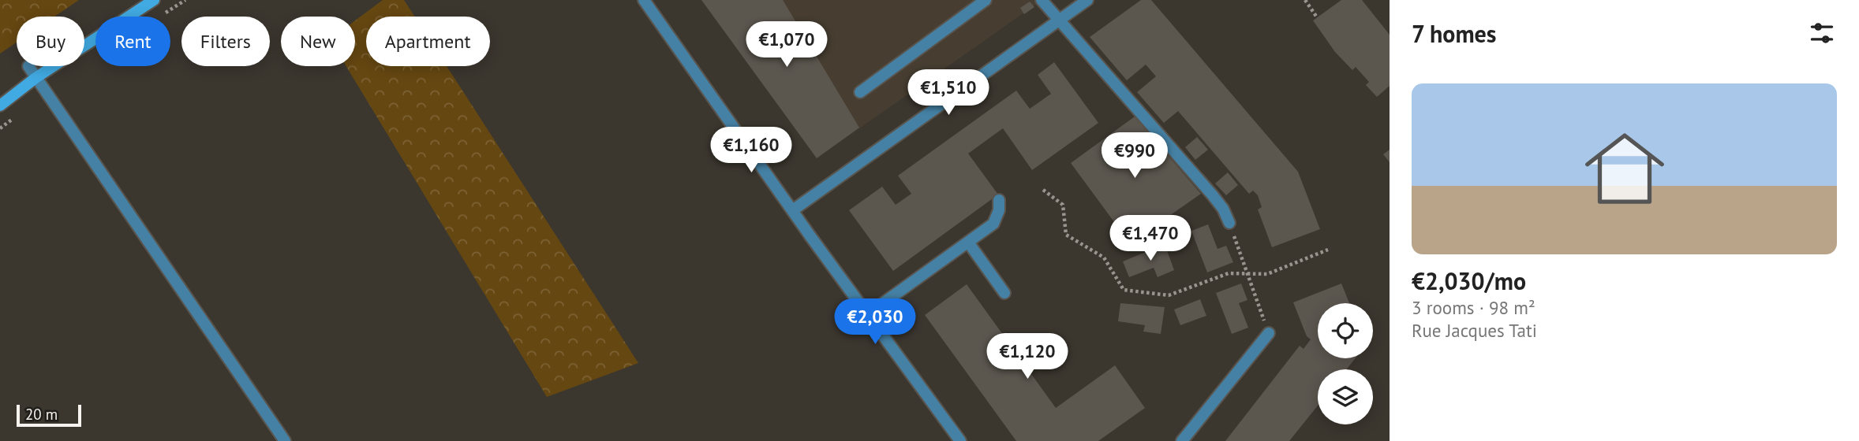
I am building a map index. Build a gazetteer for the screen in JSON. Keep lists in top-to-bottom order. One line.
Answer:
{"scale_bar":"20 m","page":{"heading":"7 homes","chip":["Buy","Rent","Filters","New","Apartment"],"price":["€1,070","€1,510","€1,160","€990","€1,470","€2,030","€1,120"],"list":[{"name":"€2,030/mo","note":"3 rooms · 98 m² · Rue Jacques Tati"}],"scale":"20 m"}}
